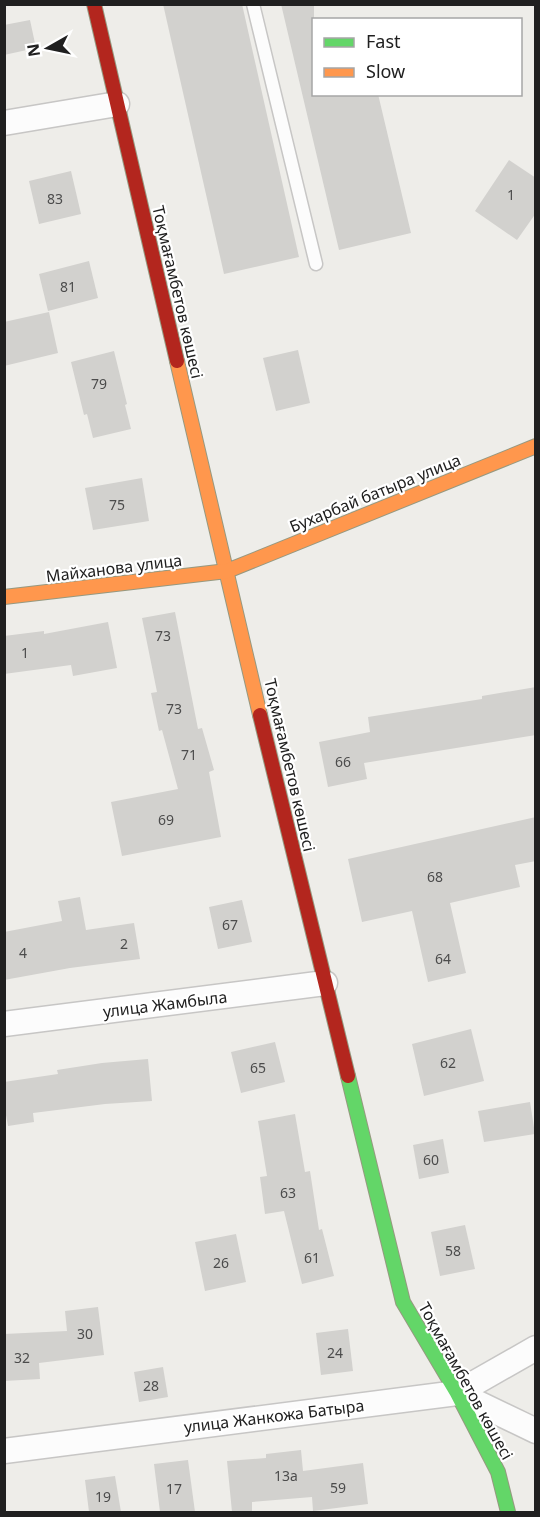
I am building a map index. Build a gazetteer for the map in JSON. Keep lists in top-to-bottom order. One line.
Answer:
{"streets":{"street":["Тоқмағамбетов көшесі","Бухарбай батыра улица","Майханова улица","улица Жамбыла","улица Жанкожа Батыра"]},"crossings":[["Тоқмағамбетов көшесі","Бухарбай батыра улица"],["Тоқмағамбетов көшесі","Майханова улица"],["Тоқмағамбетов көшесі","улица Жамбыла"],["Тоқмағамбетов көшесі","улица Жанкожа Батыра"],["Бухарбай батыра улица","Майханова улица"]],"house_numbers":["1","83","81","79","75","73","1","73","71","66","69","68","67","2","4","64","62","65","60","63","58","61","26","30","24","32","28","13а","59","17","19"],"legend":["Fast","Slow"],"north":"left"}
